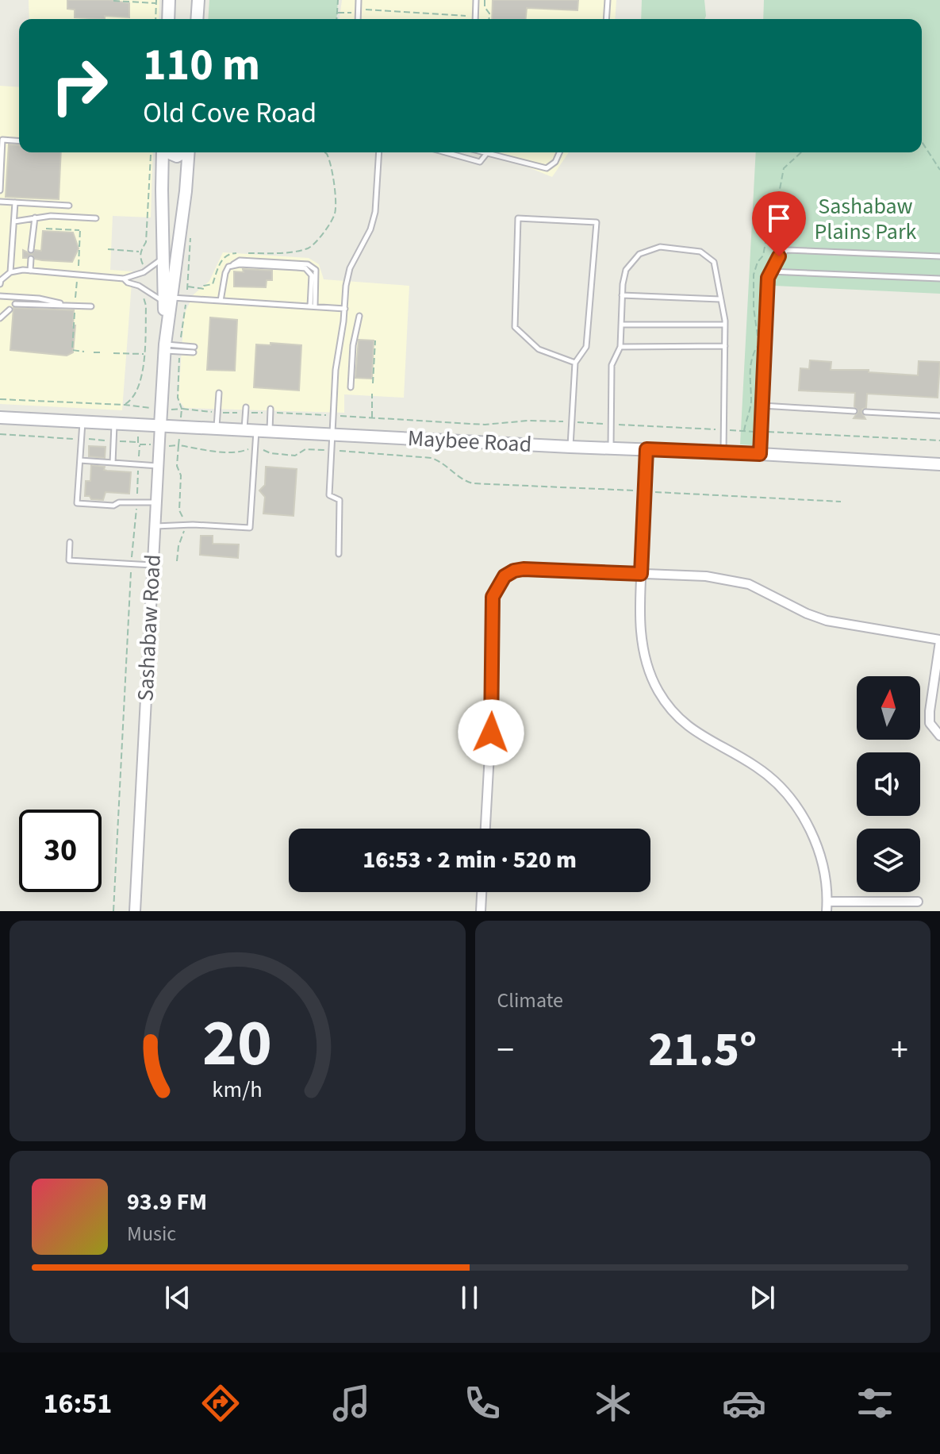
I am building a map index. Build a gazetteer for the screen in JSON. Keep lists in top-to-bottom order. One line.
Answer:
{"streets":{"main road":["Maybee Road","Sashabaw Road"]},"crossings":[["Maybee Road","Sashabaw Road"]],"parks":["Sashabaw Plains Park"],"north":"top","page":{"turn":["110 m","Old Cove Road"],"limit":"30","trip":"16:53 · 2 min · 520 m","tile":"Climate","heat":["−","21.5°","+"],"song":["93.9 FM","Music"],"tabs":"16:51","gauge":["20","km/h"]}}
